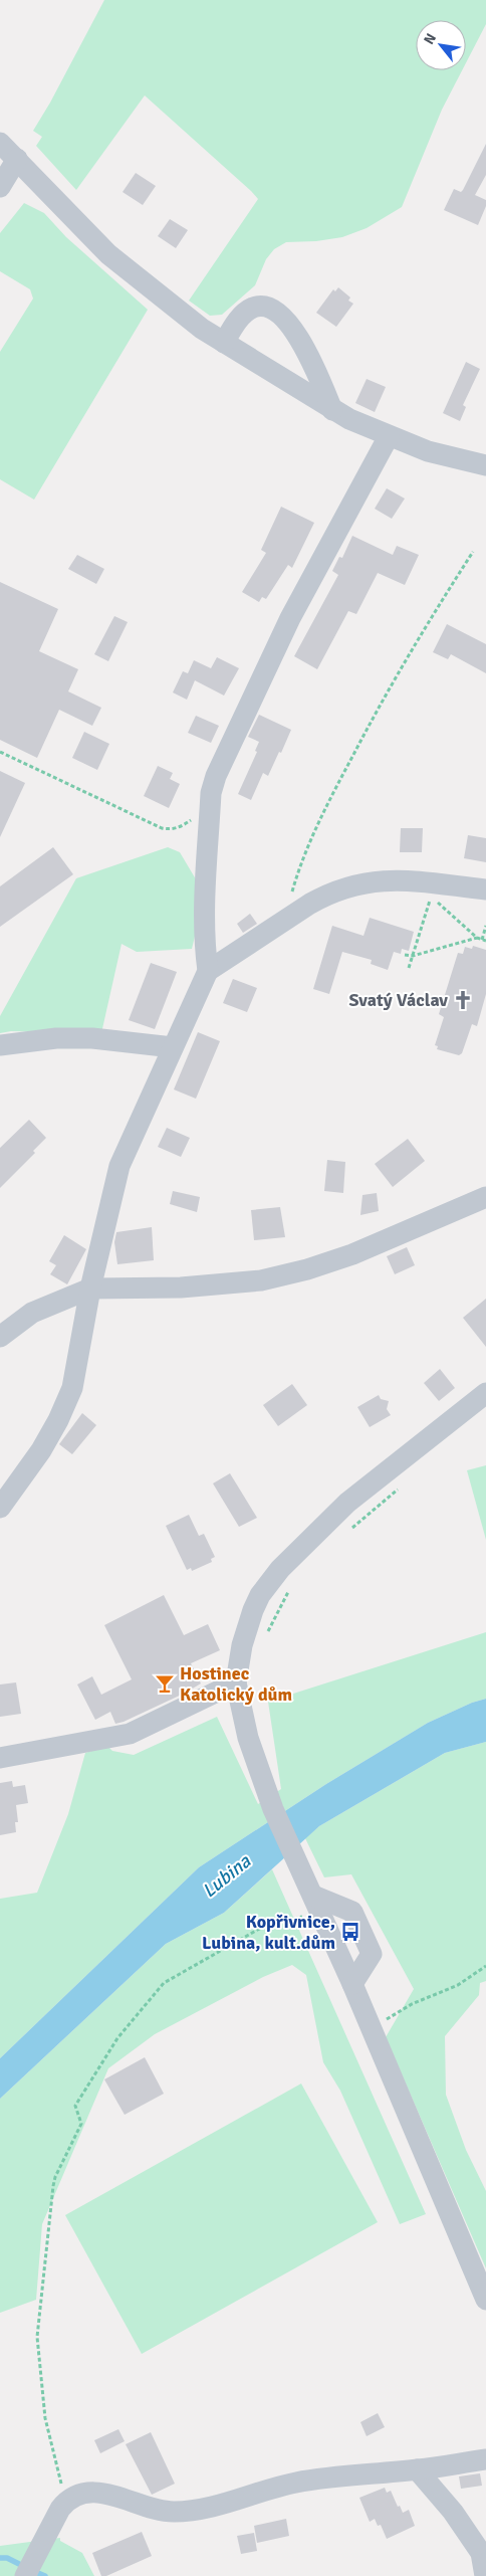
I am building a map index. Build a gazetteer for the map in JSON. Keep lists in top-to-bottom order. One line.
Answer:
{"water":["Lubina"],"places":{"church":["Svatý Václav"],"bar":["Hostinec Katolický dům"],"bus stop":["Kopřivnice, Lubina, kult.dům"]},"north":"top left"}
